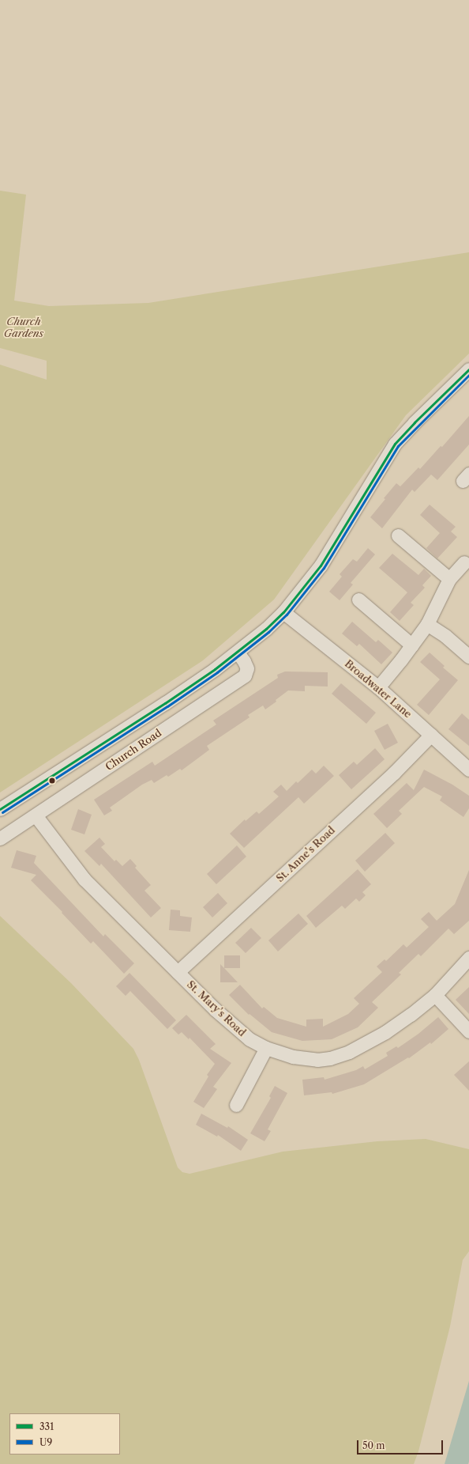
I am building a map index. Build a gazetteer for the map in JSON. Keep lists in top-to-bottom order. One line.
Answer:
{"streets":{"street":["Broadwater Lane","Church Road","St. Anne's Road","St. Mary's Road"]},"crossings":[["Broadwater Lane","St. Anne's Road"],["Church Road","St. Mary's Road"],["St. Anne's Road","St. Mary's Road"]],"parks":["Church Gardens"],"lines":["transit line 331","transit line U9"],"legend":["331","U9"],"scale_bar":"50 m"}
